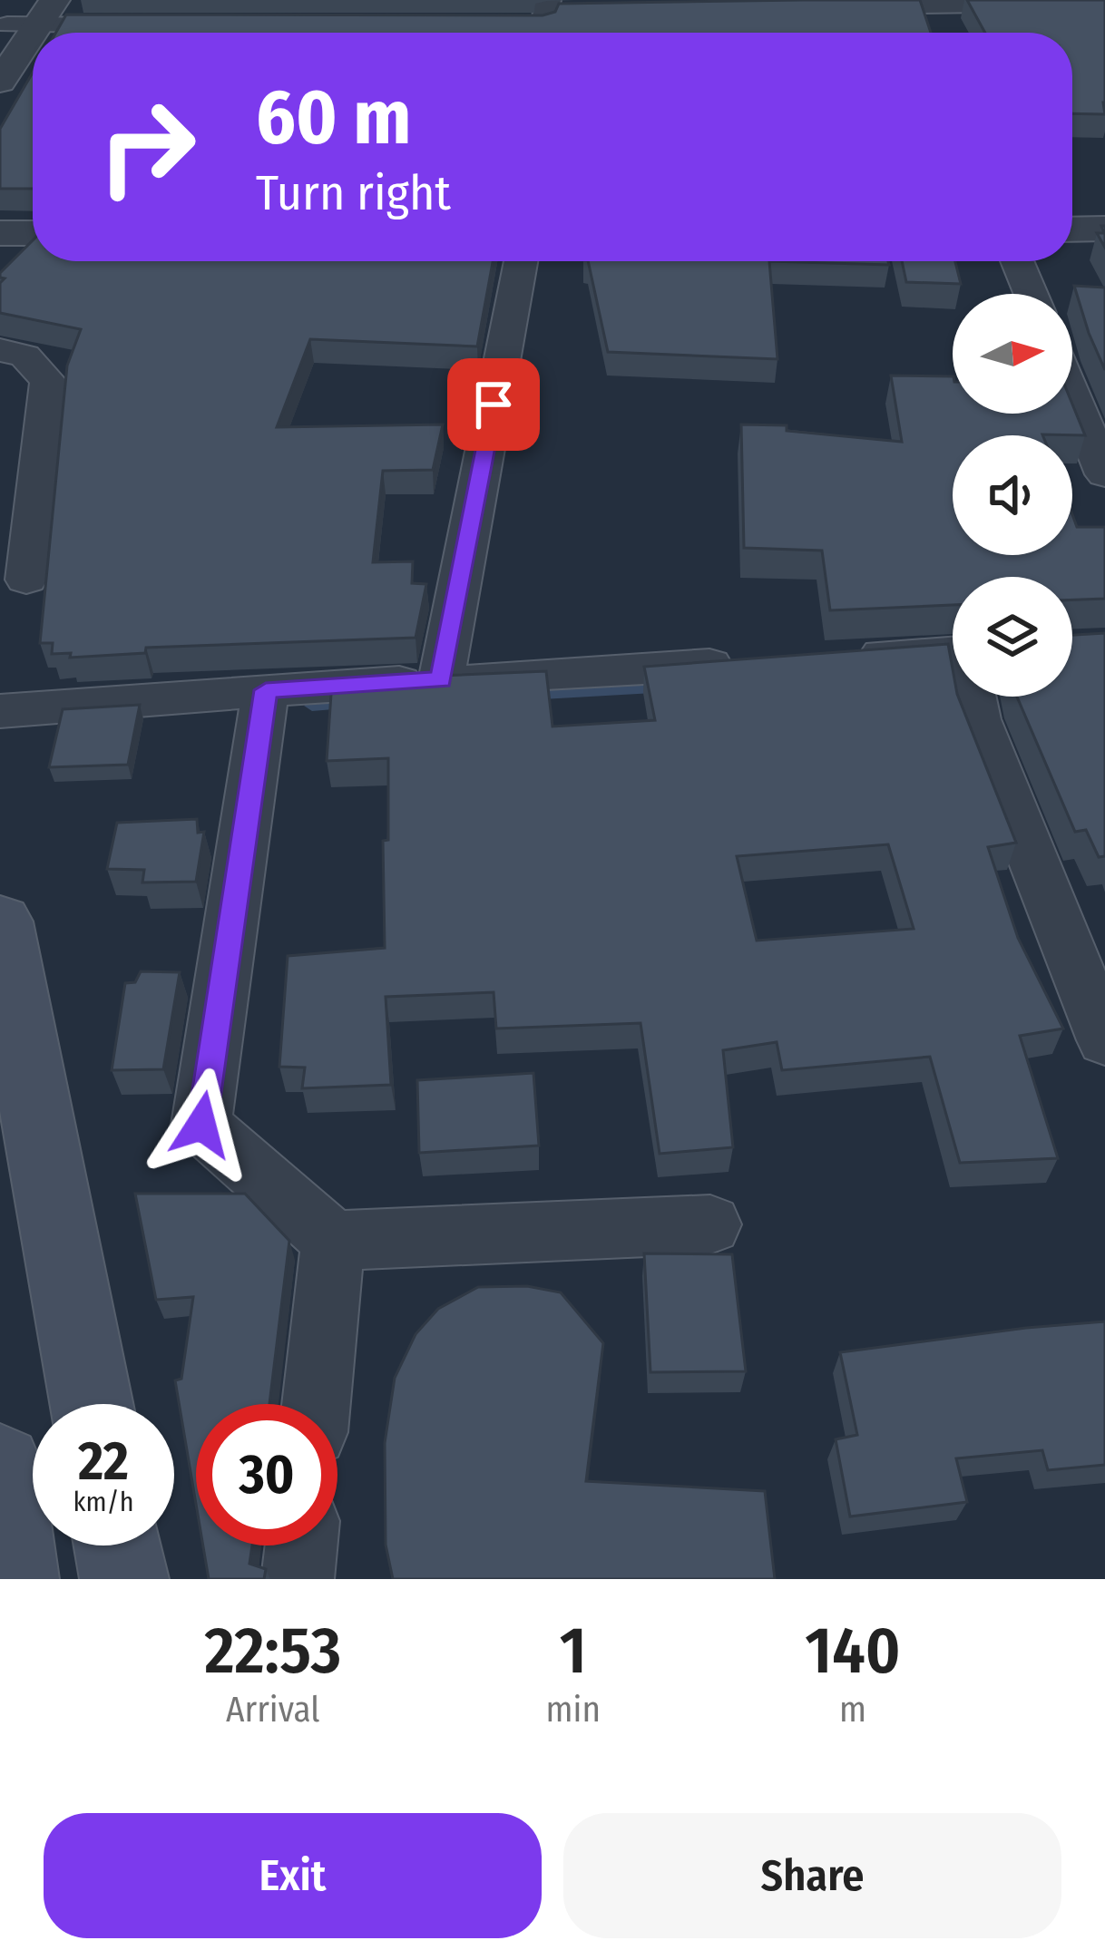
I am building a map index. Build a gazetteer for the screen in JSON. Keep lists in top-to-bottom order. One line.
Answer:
{"north":"right","page":{"turn":["60 m","Turn right"],"speed":"22 km/h","limit":"30","eta":["22:53","Arrival","1","min","140","m"],"buttons":["Exit","Share"]}}
